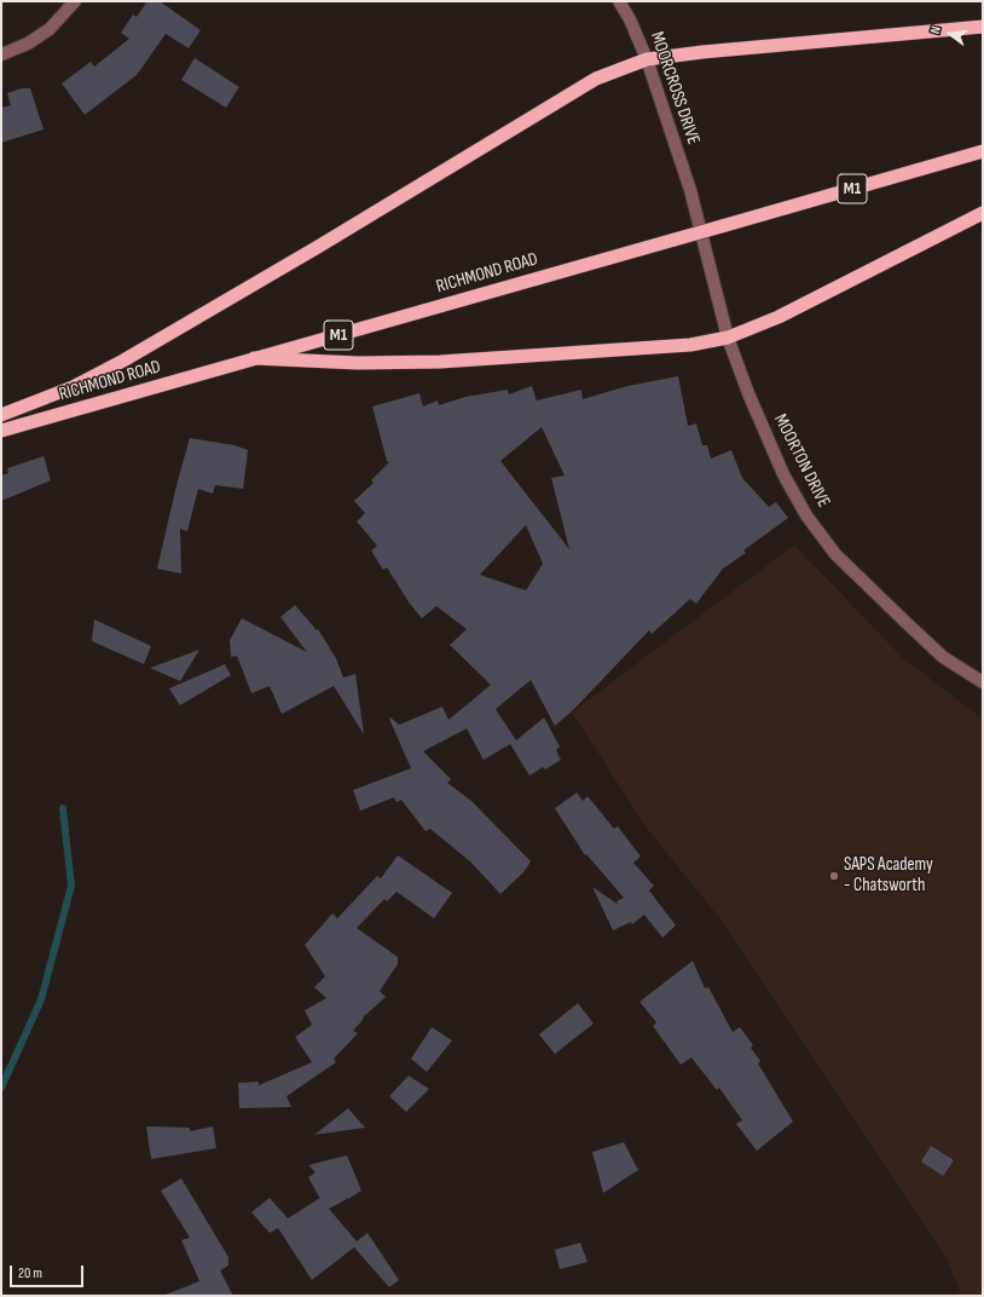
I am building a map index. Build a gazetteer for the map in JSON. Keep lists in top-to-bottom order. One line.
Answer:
{"streets":{"highway":["M1","RICHMOND ROAD"],"street":["MOORCROSS DRIVE","MOORTON DRIVE"]},"crossings":[["MOORCROSS DRIVE","MOORTON DRIVE"]],"places":["SAPS Academy - Chatsworth"],"scale_bar":"20 m","north":"left"}
